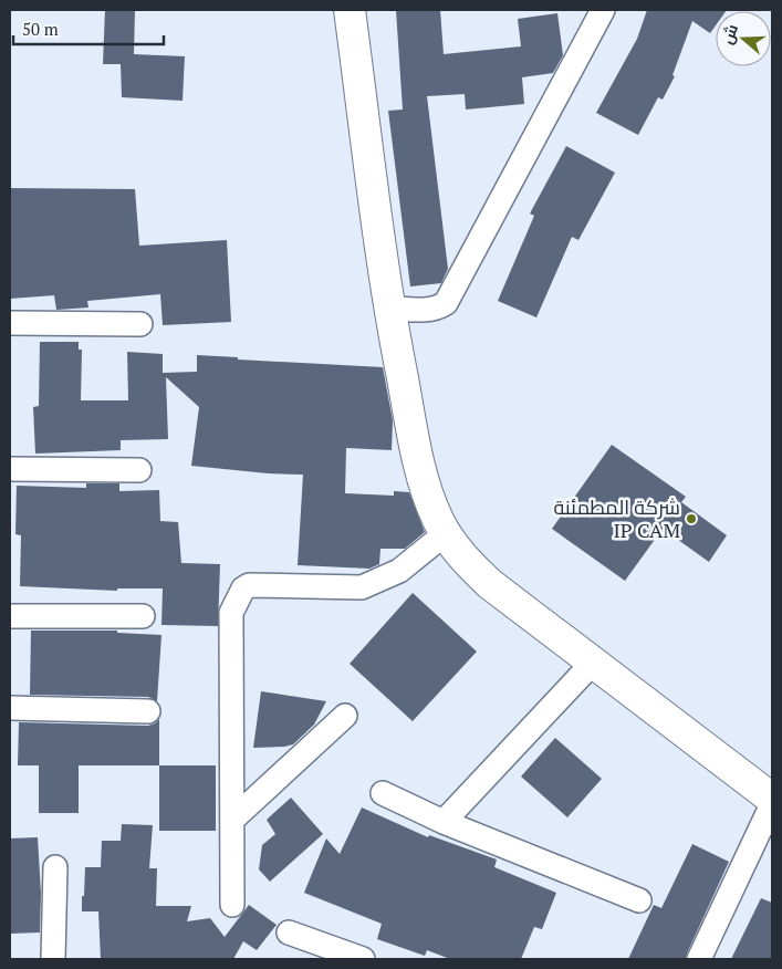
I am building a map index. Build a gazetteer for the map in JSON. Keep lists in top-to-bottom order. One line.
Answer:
{"places":["شركة المطمئنة IP CAM"],"scale_bar":"50 m","north":"left"}
